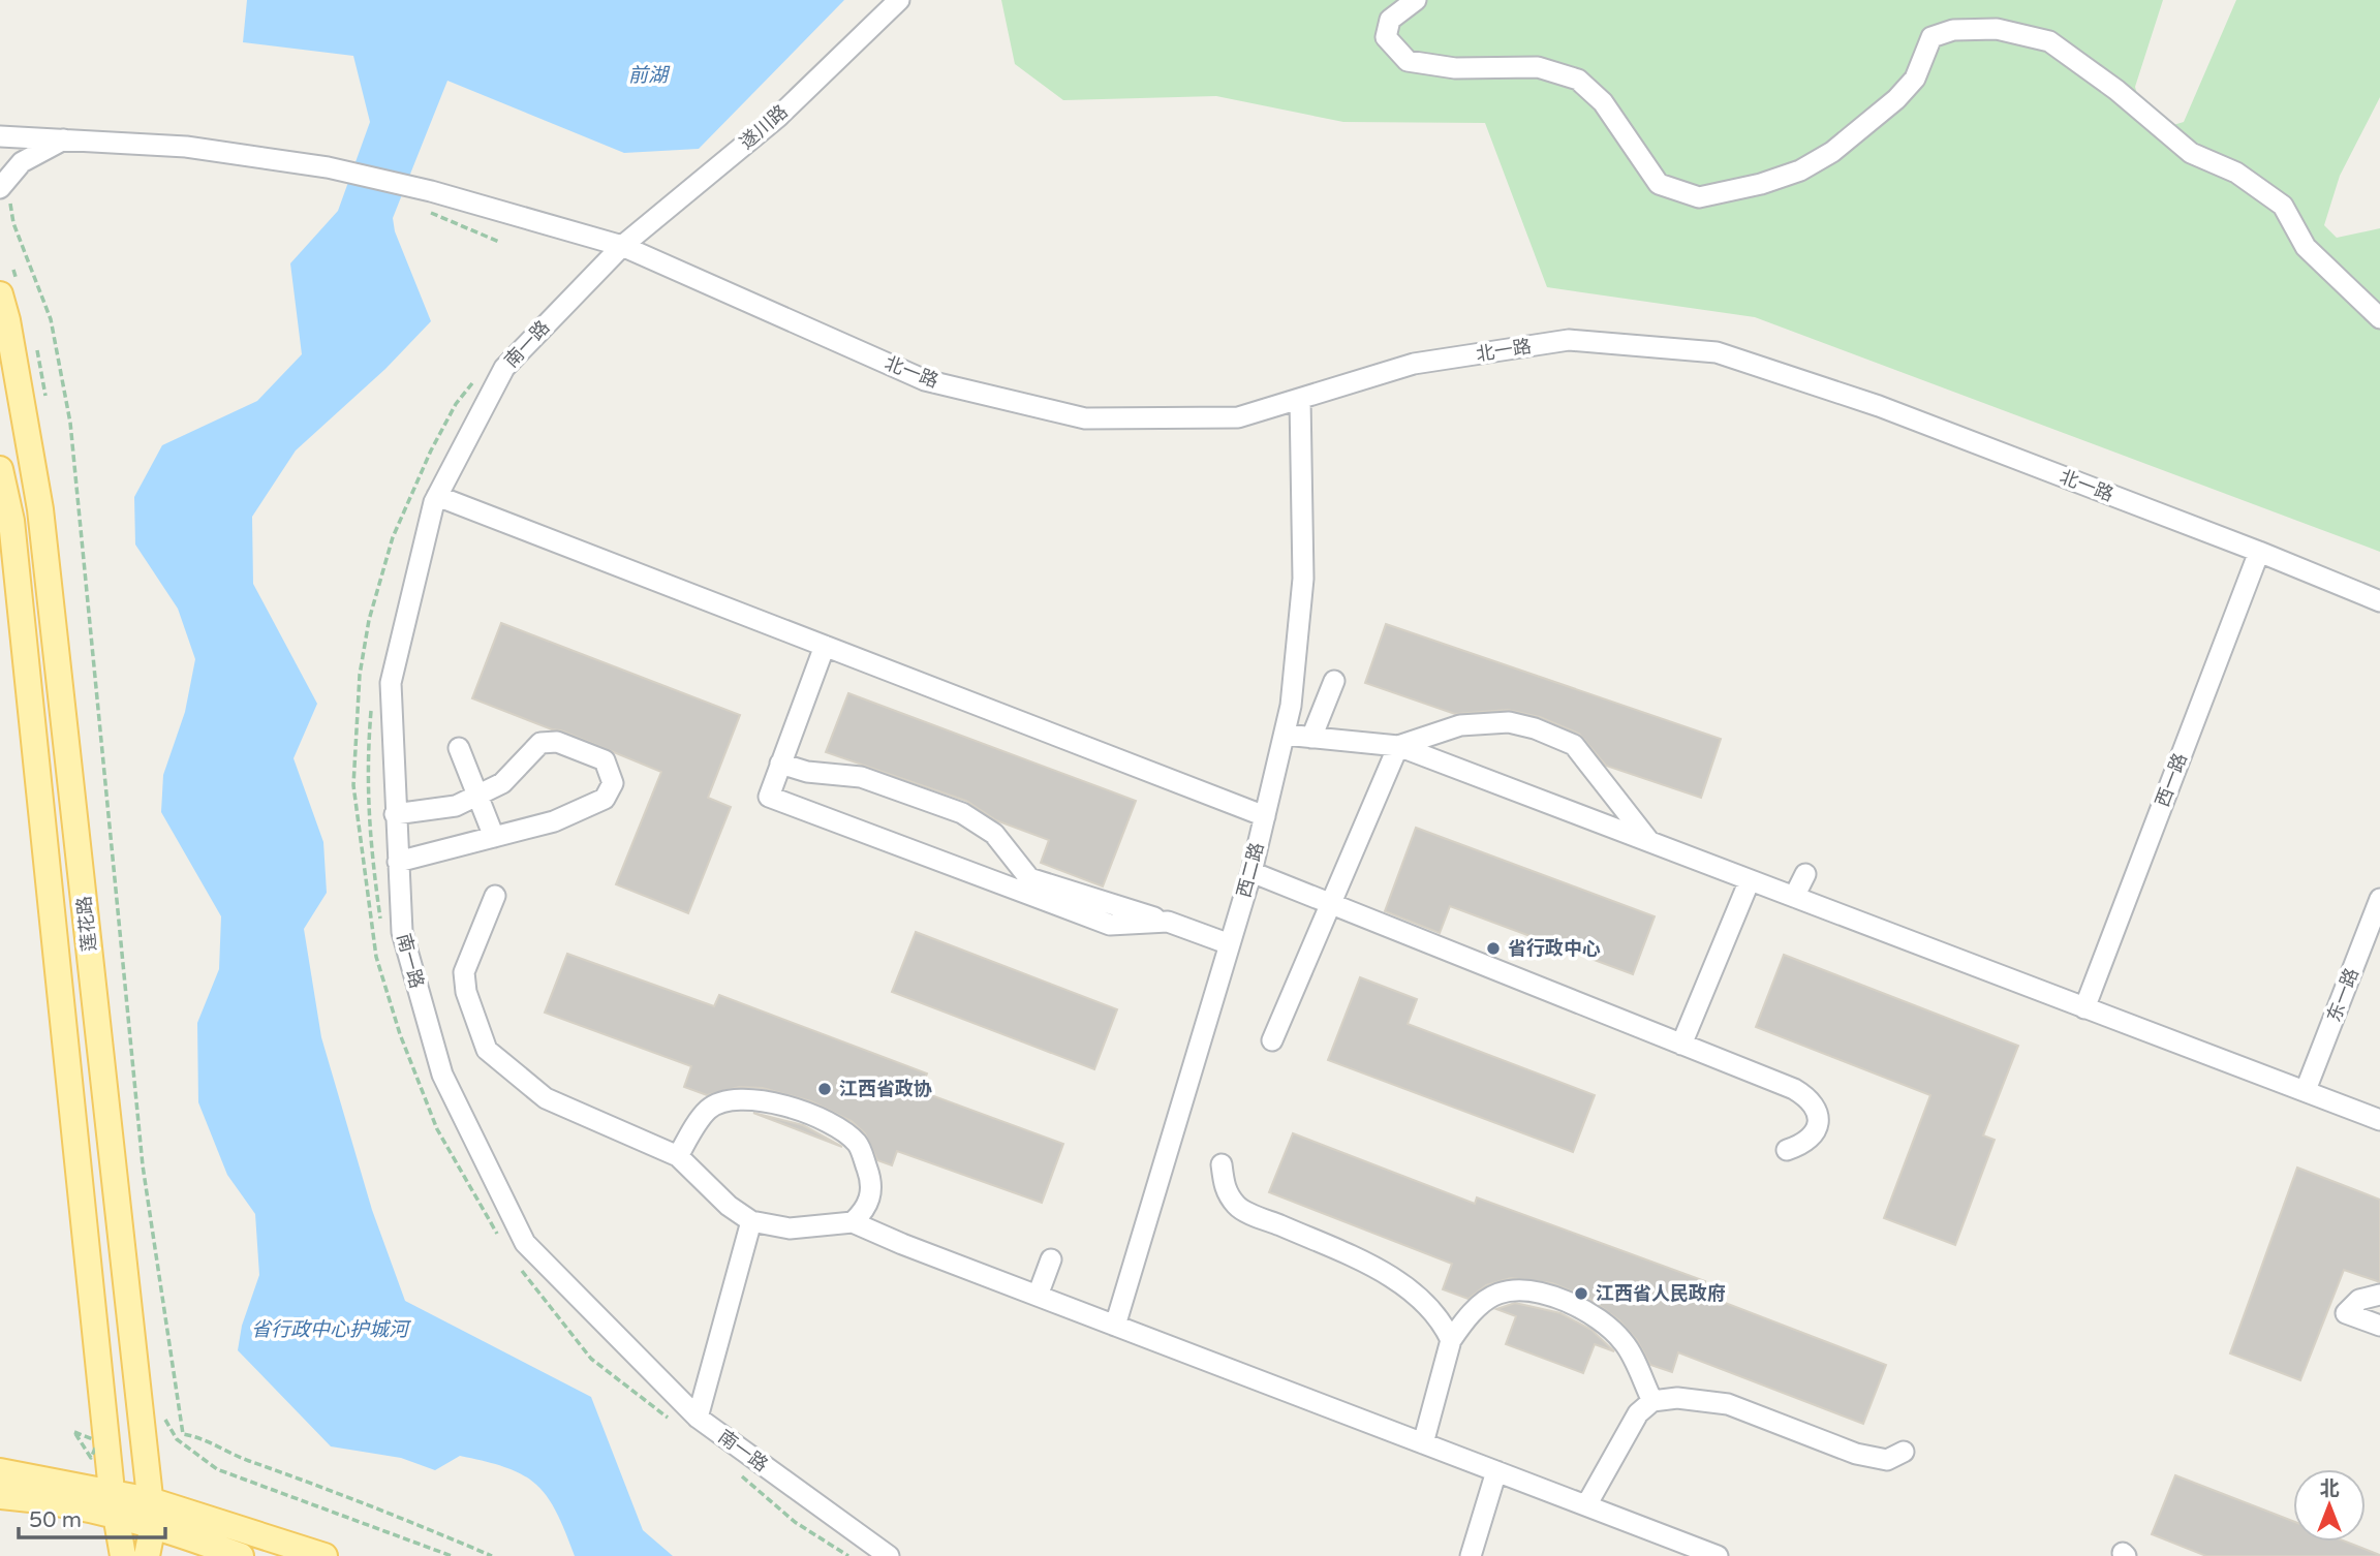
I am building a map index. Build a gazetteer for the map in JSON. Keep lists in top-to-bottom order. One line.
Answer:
{"streets":{"main road":["莲花路"],"street":["遂川路","南一路","北一路","西一路","西二路","东一路"]},"crossings":[["遂川路","南一路"],["遂川路","北一路"],["南一路","北一路"],["北一路","西一路"],["北一路","西二路"]],"water":["前湖","省行政中心护城河"],"places":["省行政中心","江西省政协","江西省人民政府"],"scale_bar":"50 m","north":"top"}
